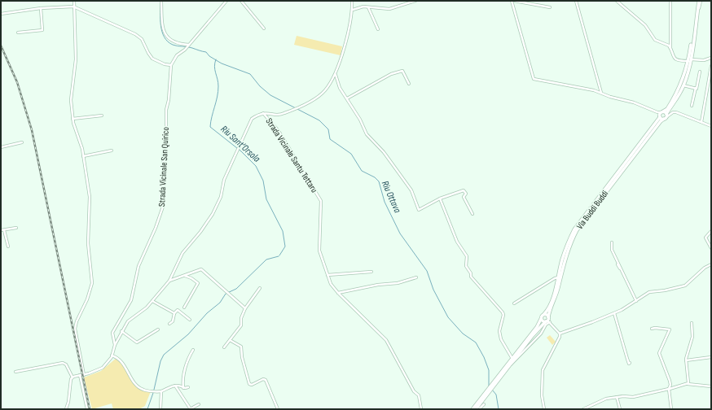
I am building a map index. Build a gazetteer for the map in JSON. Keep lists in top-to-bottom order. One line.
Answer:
{"streets":{"main road":["Via Buddi Buddi"],"street":["Strada Vicinale Santu Tettaru","Strada Vicinale San Quirico"]},"water":["Riu Sant'Orsola","Riu Ottava"]}
